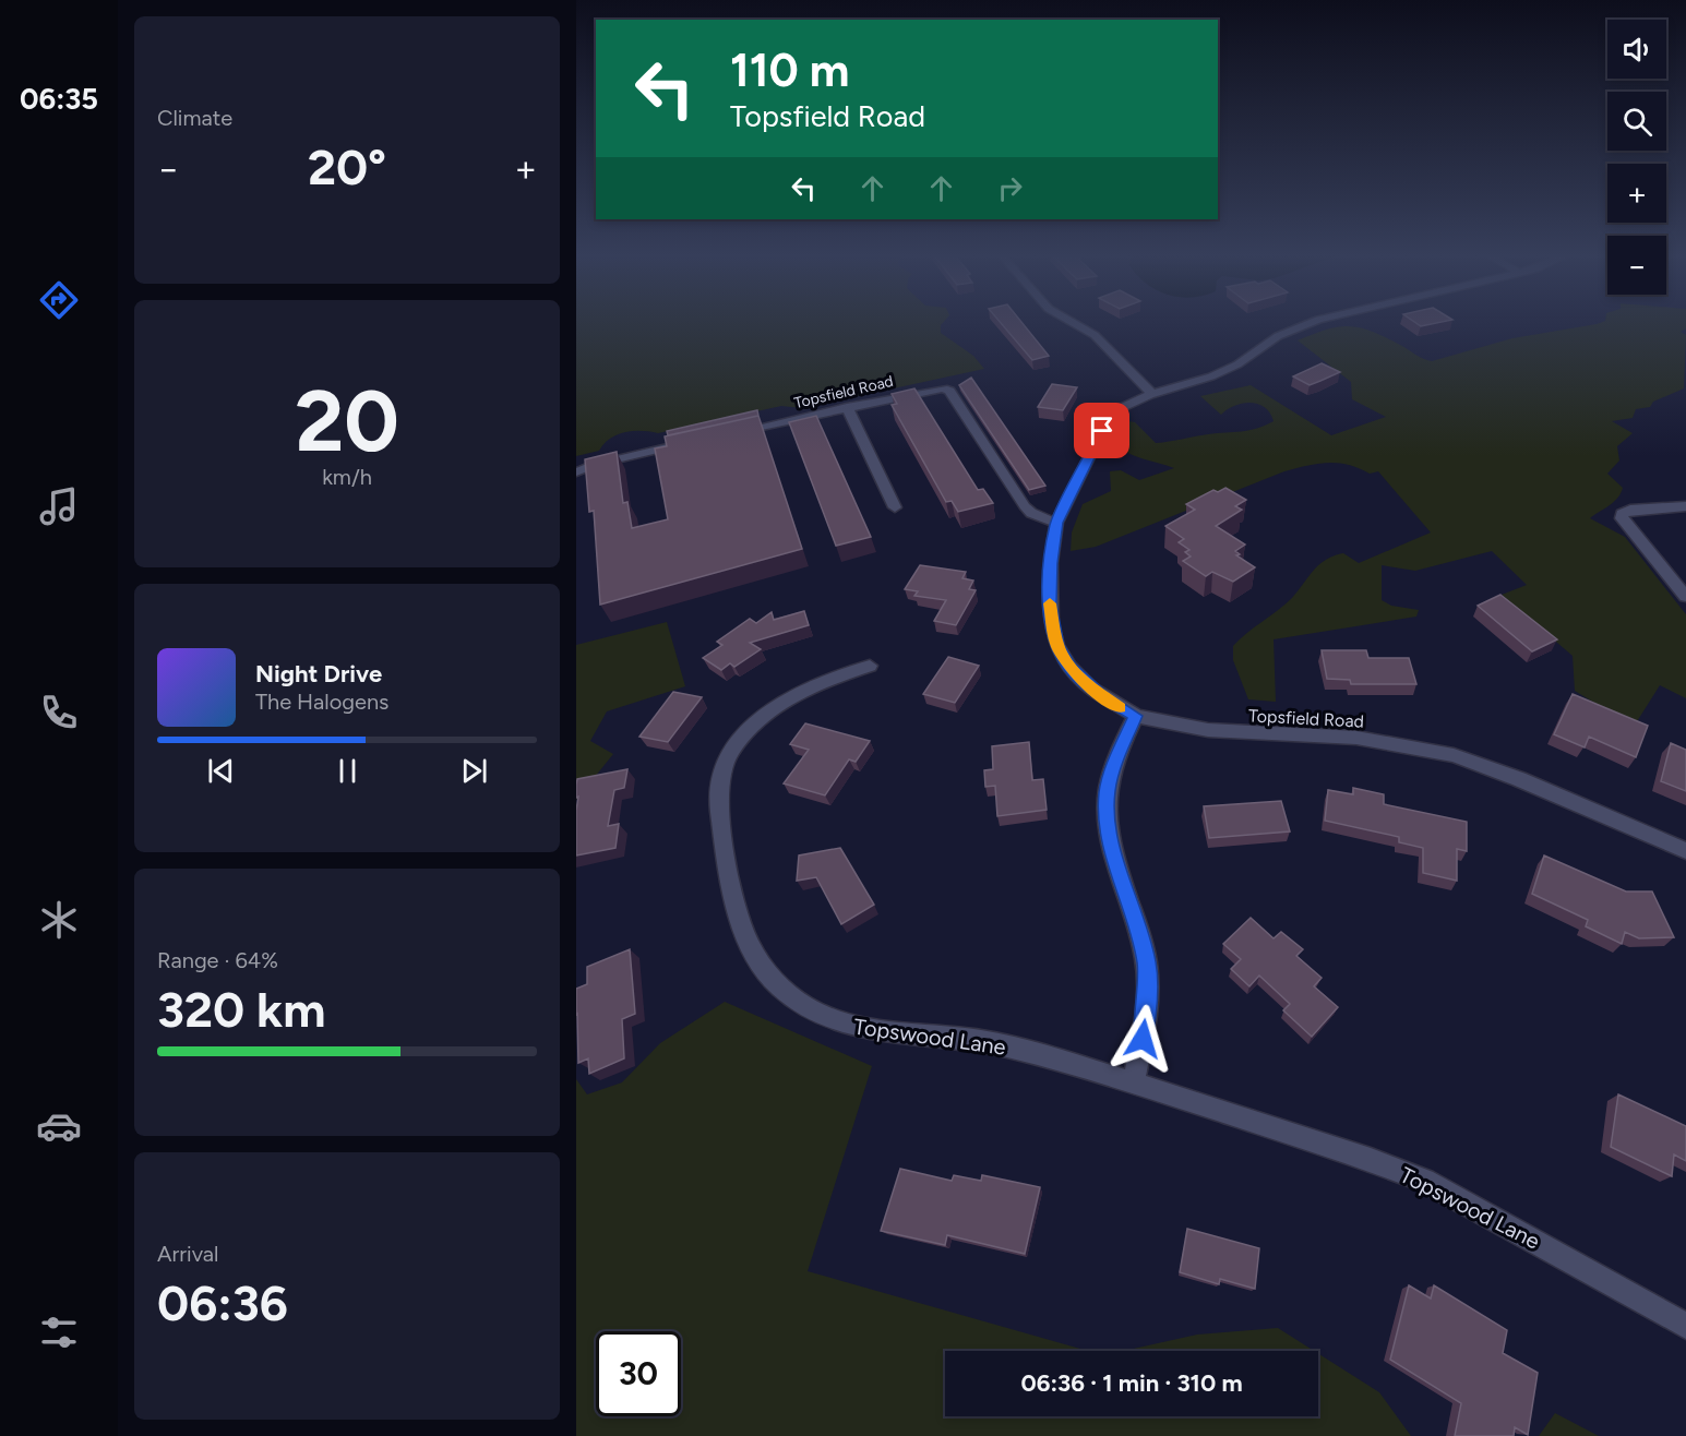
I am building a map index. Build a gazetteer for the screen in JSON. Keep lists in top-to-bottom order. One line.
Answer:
{"streets":{"street":["Topsfield Road","Topswood Lane"]},"page":{"tabs":"06:35","tile":["Climate",["20","km/h"],["Range · 64%","320 km"],["Arrival","06:36"]],"map_buttons":["+","−"],"turn":["110 m","Topsfield Road"],"heat":["−","20°","+"],"song":["Night Drive","The Halogens"],"limit":"30","trip":"06:36 · 1 min · 310 m"}}
